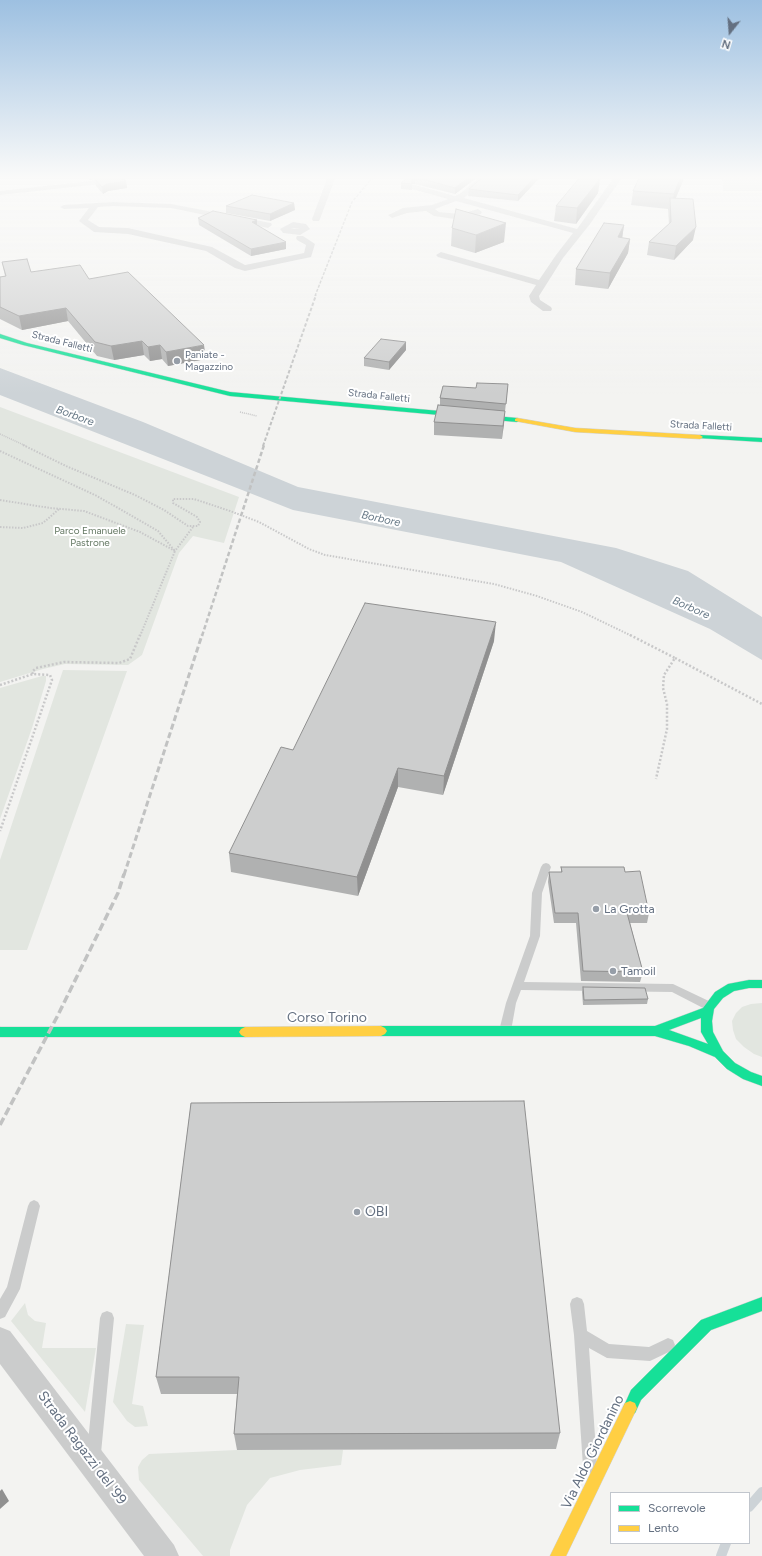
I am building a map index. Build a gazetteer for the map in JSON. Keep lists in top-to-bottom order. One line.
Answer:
{"streets":{"street":["Strada Falletti","Corso Torino","Strada Ragazzi del '99","Via Aldo Giordanino"]},"water":["Borbore"],"parks":["Parco Emanuele Pastrone"],"places":["Paniate - Magazzino","La Grotta","Tamoil","OBI"],"legend":["Scorrevole","Lento"],"north":"bottom"}
